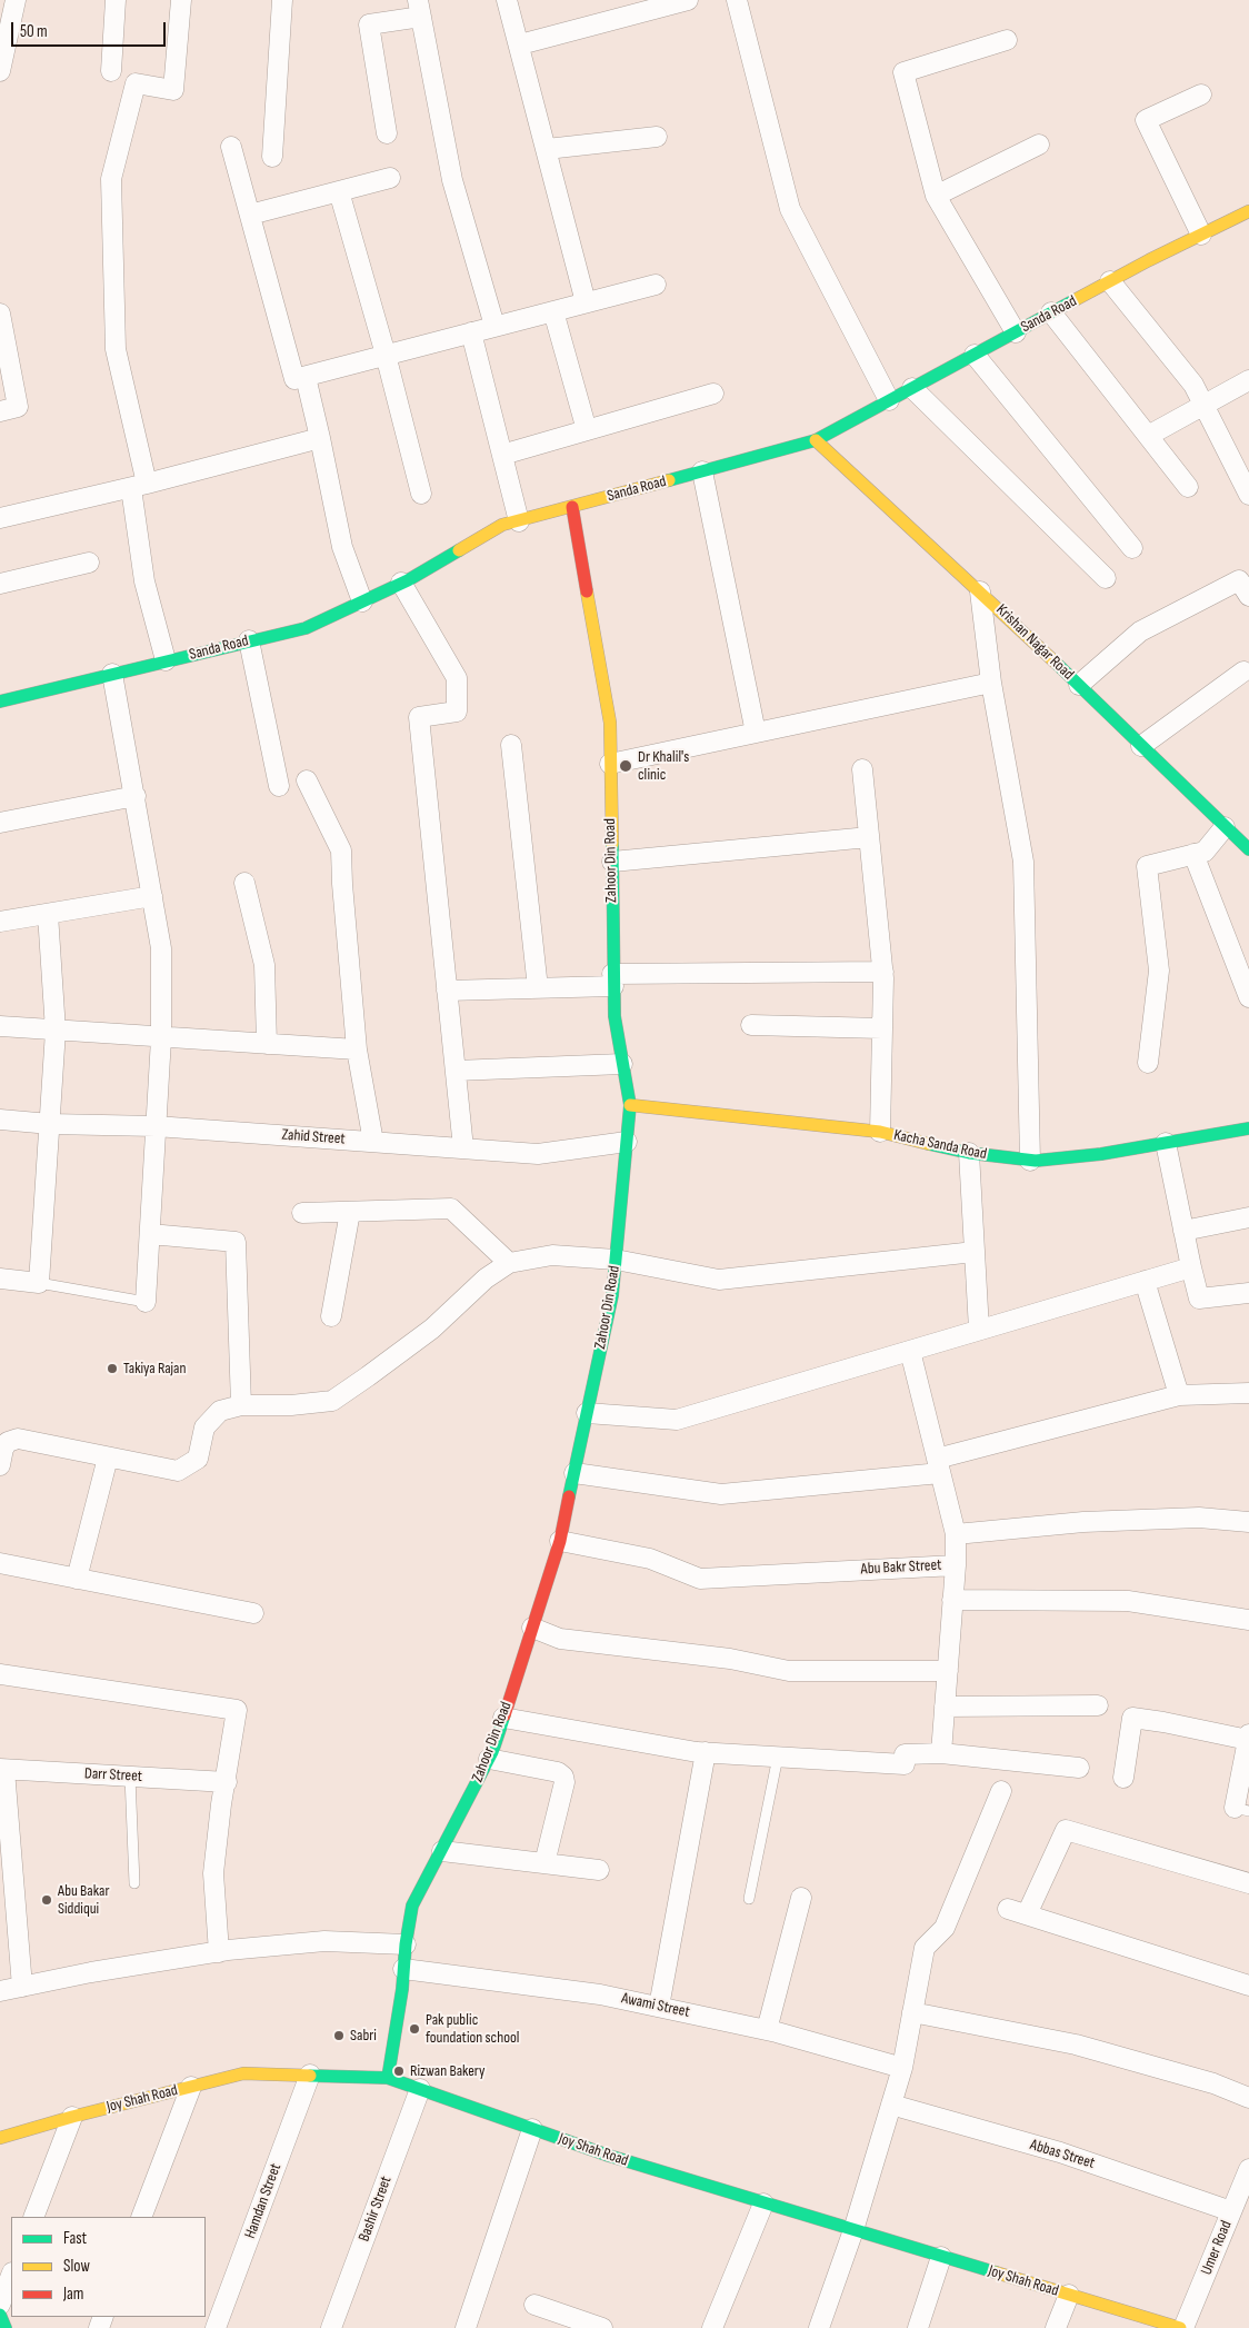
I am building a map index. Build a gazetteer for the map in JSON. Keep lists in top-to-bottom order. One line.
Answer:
{"streets":{"street":["Sanda Road","Krishan Nagar Road","Zahoor Din Road","Zahid Street","Kacha Sanda Road","Abu Bakr Street","Darr Street","Awami Street","Joy Shah Road","Abbas Street","Hamdan Street","Bashir Street","Umer Road"]},"crossings":[["Sanda Road","Krishan Nagar Road"],["Sanda Road","Zahoor Din Road"],["Zahoor Din Road","Zahid Street"],["Zahoor Din Road","Kacha Sanda Road"],["Zahoor Din Road","Abu Bakr Street"],["Zahoor Din Road","Awami Street"],["Zahoor Din Road","Joy Shah Road"],["Joy Shah Road","Hamdan Street"],["Joy Shah Road","Bashir Street"],["Joy Shah Road","Umer Road"],["Abbas Street","Umer Road"]],"places":["Dr Khalil's clinic","Takiya Rajan","Abu Bakar Siddiqui","Pak public foundation school","Sabri","Rizwan Bakery"],"legend":["Fast","Slow","Jam"],"scale_bar":"50 m"}
